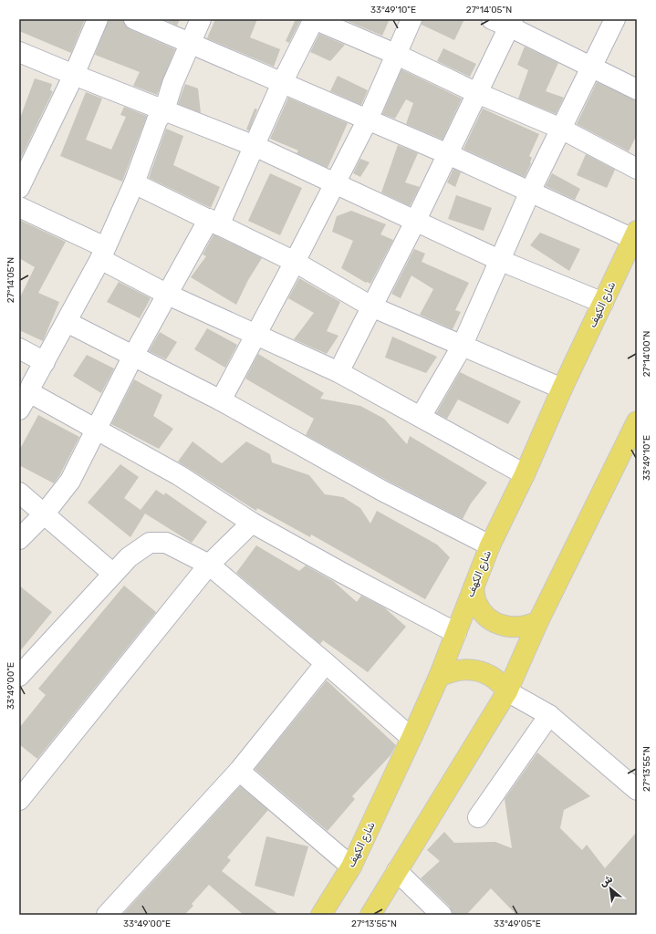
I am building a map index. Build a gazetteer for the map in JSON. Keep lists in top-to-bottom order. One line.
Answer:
{"streets":{"main road":["شارع الكهف"]},"north":"top left","coordinates":["33°49'10\"E","27°14'05\"N","27°14'00\"N","33°49'00\"E","27°13'55\"N","33°49'05\"E"]}
